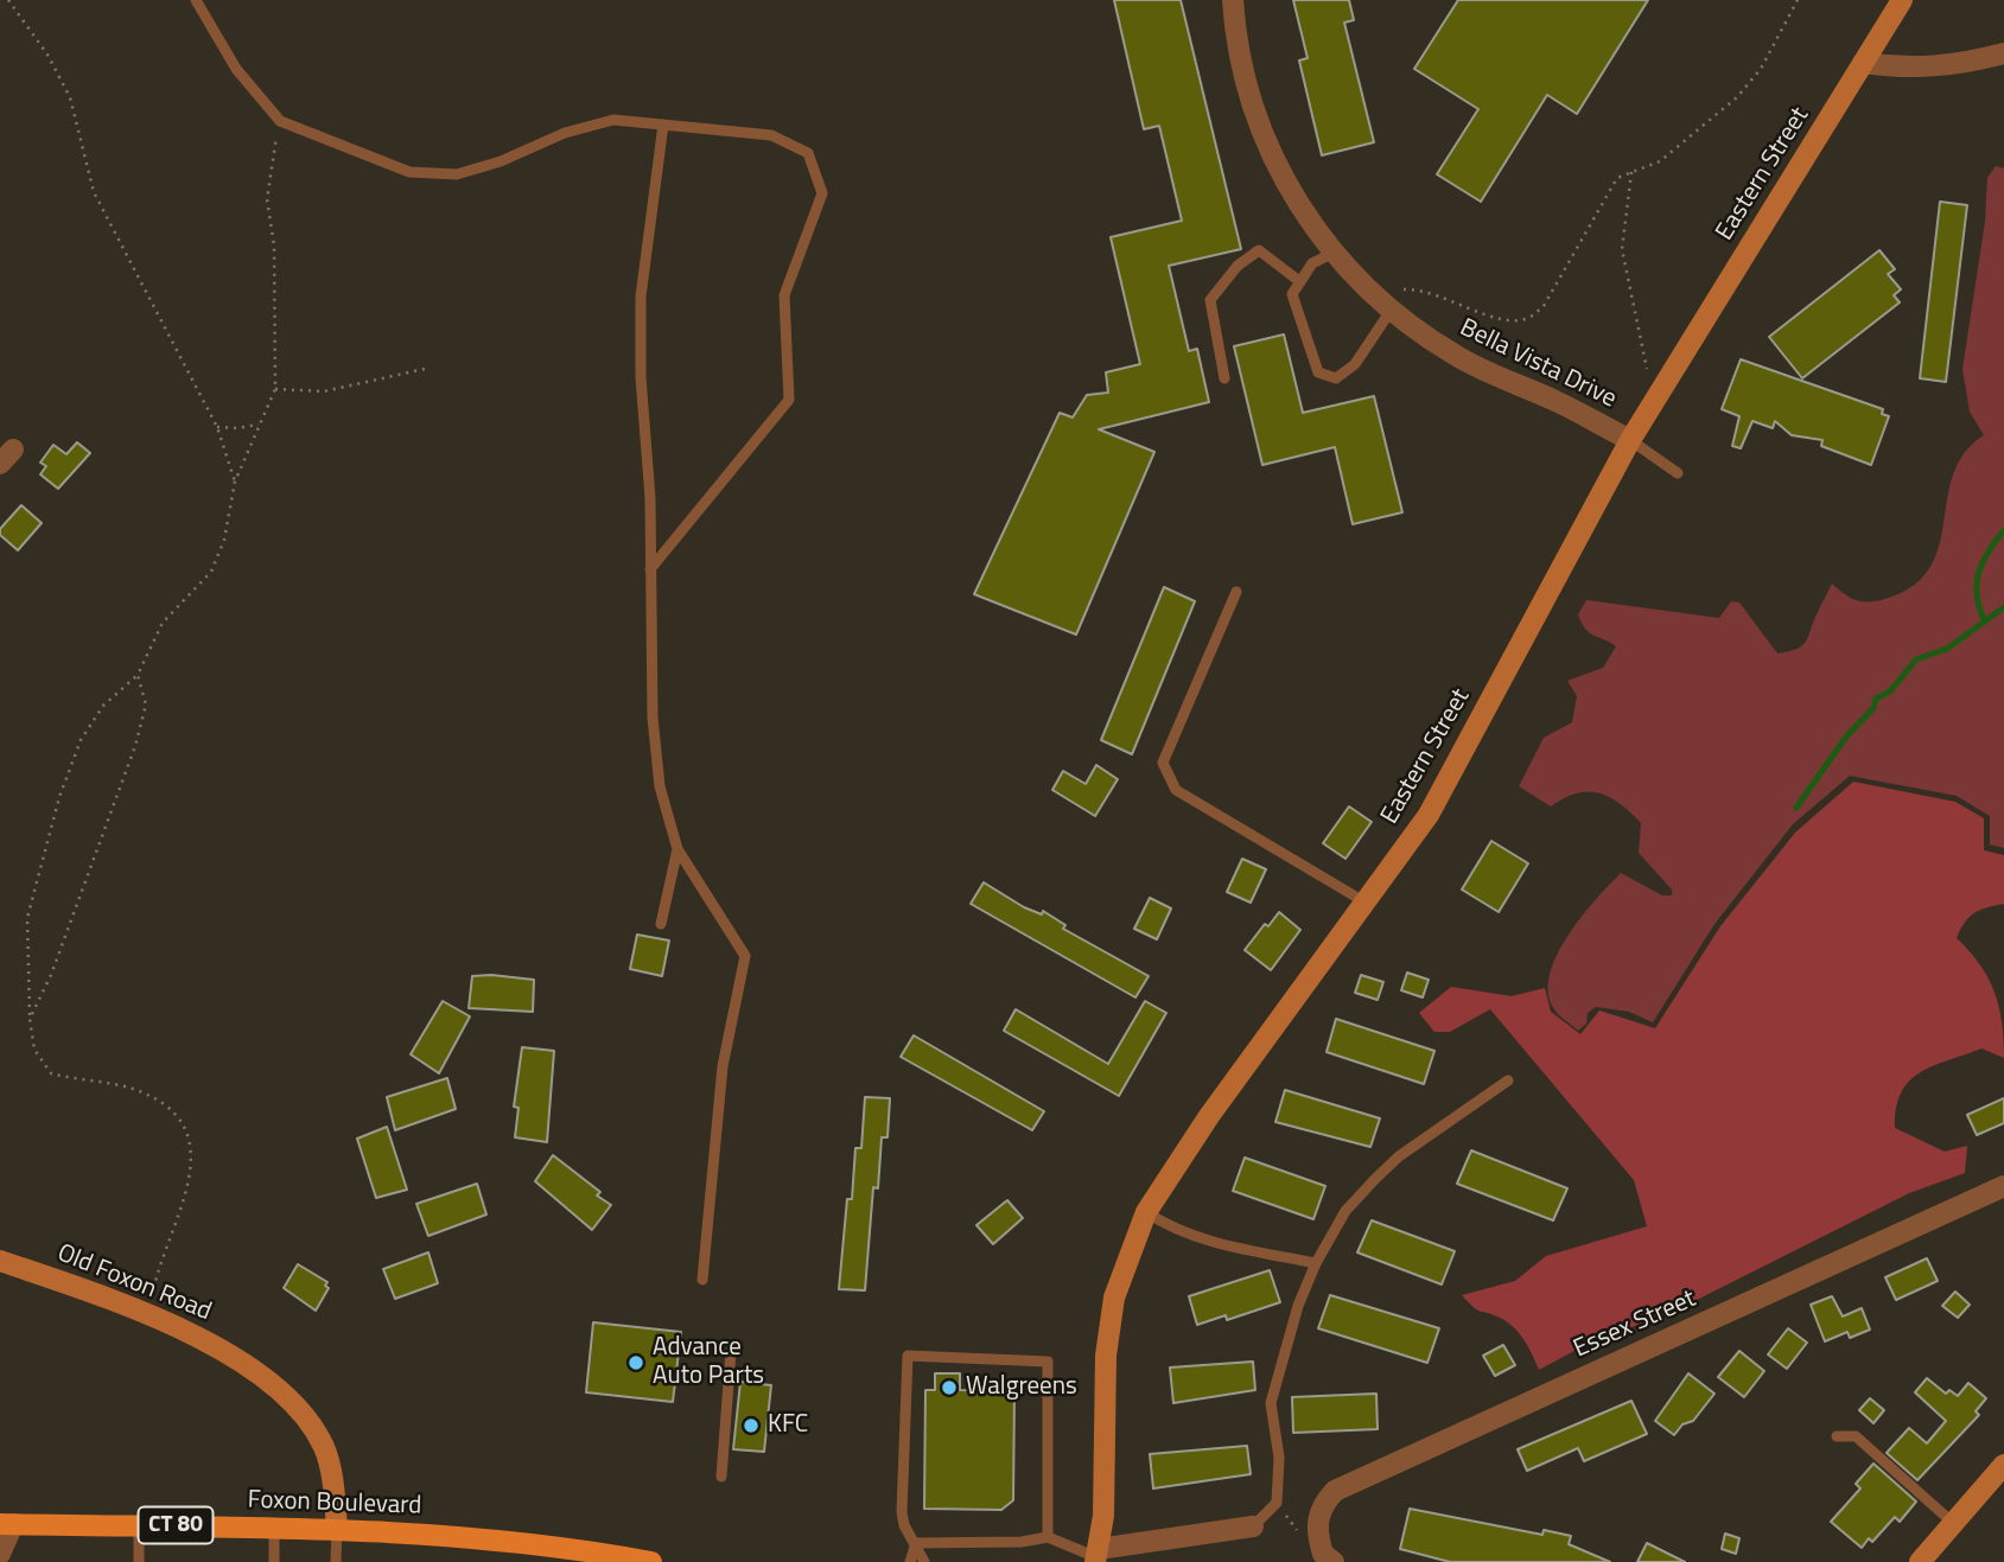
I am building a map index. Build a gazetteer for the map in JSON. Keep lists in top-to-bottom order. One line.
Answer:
{"streets":{"main road":["Foxon Boulevard","CT 80"],"street":["Eastern Street","Bella Vista Drive","Old Foxon Road","Essex Street"]},"crossings":[["Eastern Street","Bella Vista Drive"],["Old Foxon Road","Foxon Boulevard"]],"places":["Advance Auto Parts","Walgreens","KFC"]}
